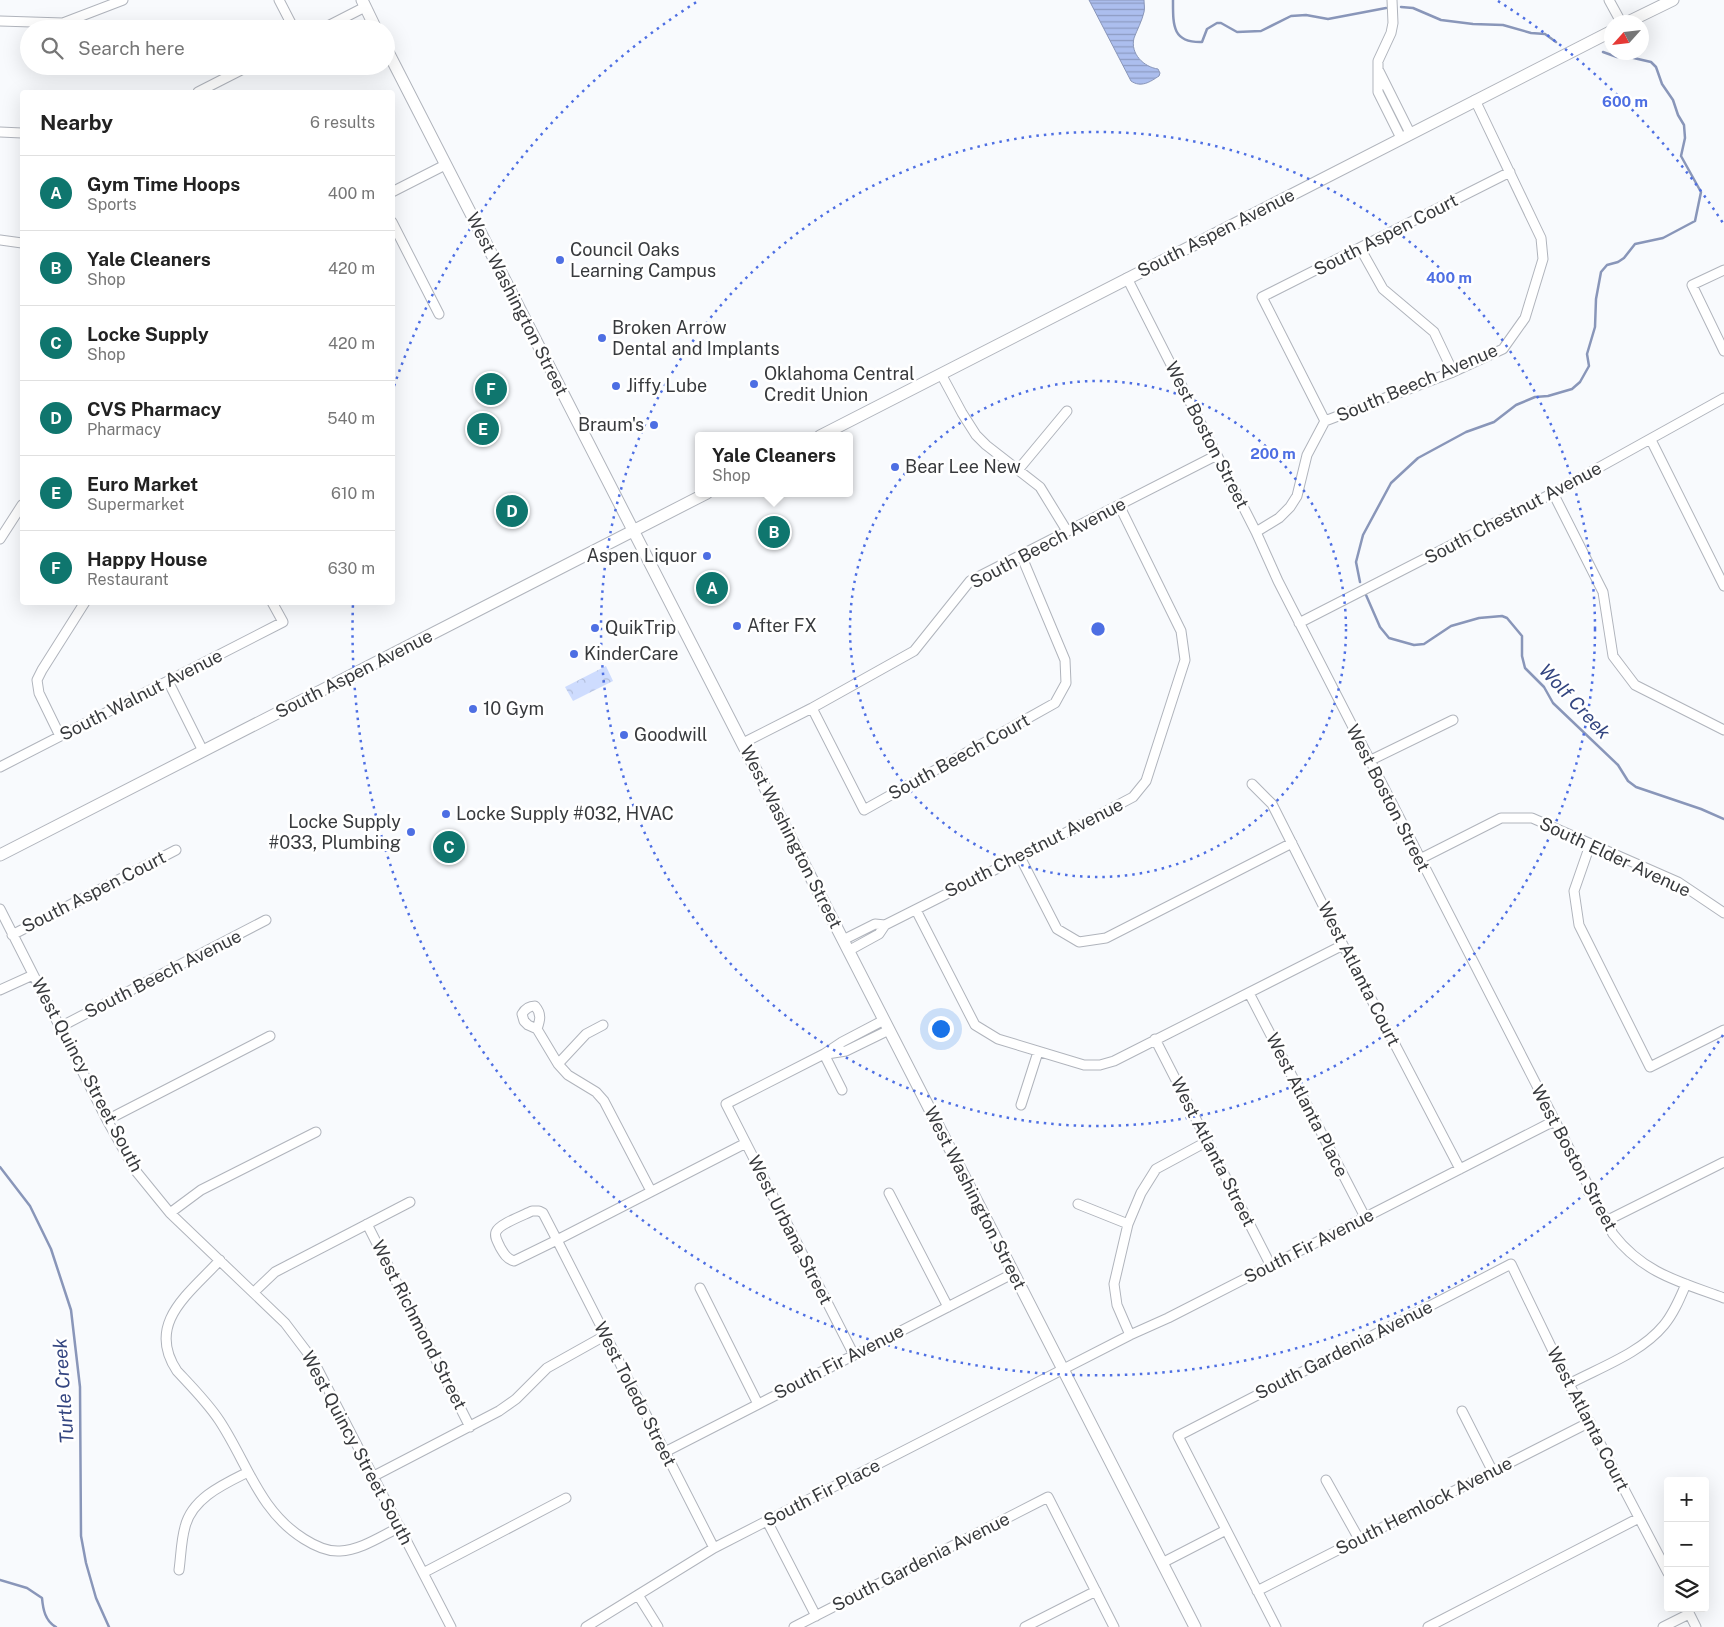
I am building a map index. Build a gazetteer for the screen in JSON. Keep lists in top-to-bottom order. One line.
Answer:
{"streets":{"main road":["South Aspen Avenue","West Washington Street"],"street":["South Aspen Court","South Beech Avenue","West Boston Street","South Chestnut Avenue","South Walnut Avenue","South Beech Court","South Elder Avenue","West Atlanta Court","West Quincy Street South","West Atlanta Place","West Atlanta Street","West Urbana Street","South Fir Avenue","West Richmond Street","South Gardenia Avenue","West Toledo Street","South Fir Place","South Hemlock Avenue"]},"crossings":[["South Aspen Avenue","West Washington Street"],["South Aspen Avenue","South Beech Avenue"],["South Aspen Avenue","West Boston Street"],["South Aspen Court","South Beech Avenue"],["South Aspen Court","West Quincy Street South"],["West Washington Street","South Beech Avenue"],["West Washington Street","South Chestnut Avenue"],["West Washington Street","South Fir Avenue"],["West Washington Street","South Fir Place"],["South Beech Avenue","West Boston Street"],["South Beech Avenue","South Chestnut Avenue"],["South Beech Avenue","South Beech Court"],["South Beech Avenue","West Quincy Street South"],["West Boston Street","South Chestnut Avenue"],["West Boston Street","South Elder Avenue"],["West Boston Street","South Fir Avenue"],["West Atlanta Court","South Fir Avenue"],["West Atlanta Court","South Gardenia Avenue"],["West Atlanta Court","South Hemlock Avenue"],["West Atlanta Place","South Fir Avenue"],["West Atlanta Street","South Fir Avenue"],["West Urbana Street","South Fir Avenue"],["South Fir Avenue","West Toledo Street"],["South Fir Avenue","South Fir Place"],["West Toledo Street","South Fir Place"]],"water":["Wolf Creek","Turtle Creek"],"places":["Council Oaks Learning Campus","Broken Arrow Dental and Implants","Oklahoma Central Credit Union","Jiffy Lube","Braum's","Bear Lee New","Aspen Liquor","After FX","QuikTrip","KinderCare","10 Gym","Goodwill","Locke Supply #032, HVAC","Locke Supply #033, Plumbing"],"north":"bottom left","page":{"search":"Search here","heading":["Nearby","6 results"],"list":[{"mark":"A","name":"Gym Time Hoops","note":"Sports","value":"400 m"},{"mark":"B","name":"Yale Cleaners","note":"Shop","value":"420 m"},{"mark":"C","name":"Locke Supply","note":"Shop","value":"420 m"},{"mark":"D","name":"CVS Pharmacy","note":"Pharmacy","value":"540 m"},{"mark":"E","name":"Euro Market","note":"Supermarket","value":"610 m"},{"mark":"F","name":"Happy House","note":"Restaurant","value":"630 m"}],"pins":["F","E","D","B","A","C"],"popup":["Yale Cleaners","Shop"],"map_buttons":["+","−"]},"rings":["600 m","400 m","200 m"]}
